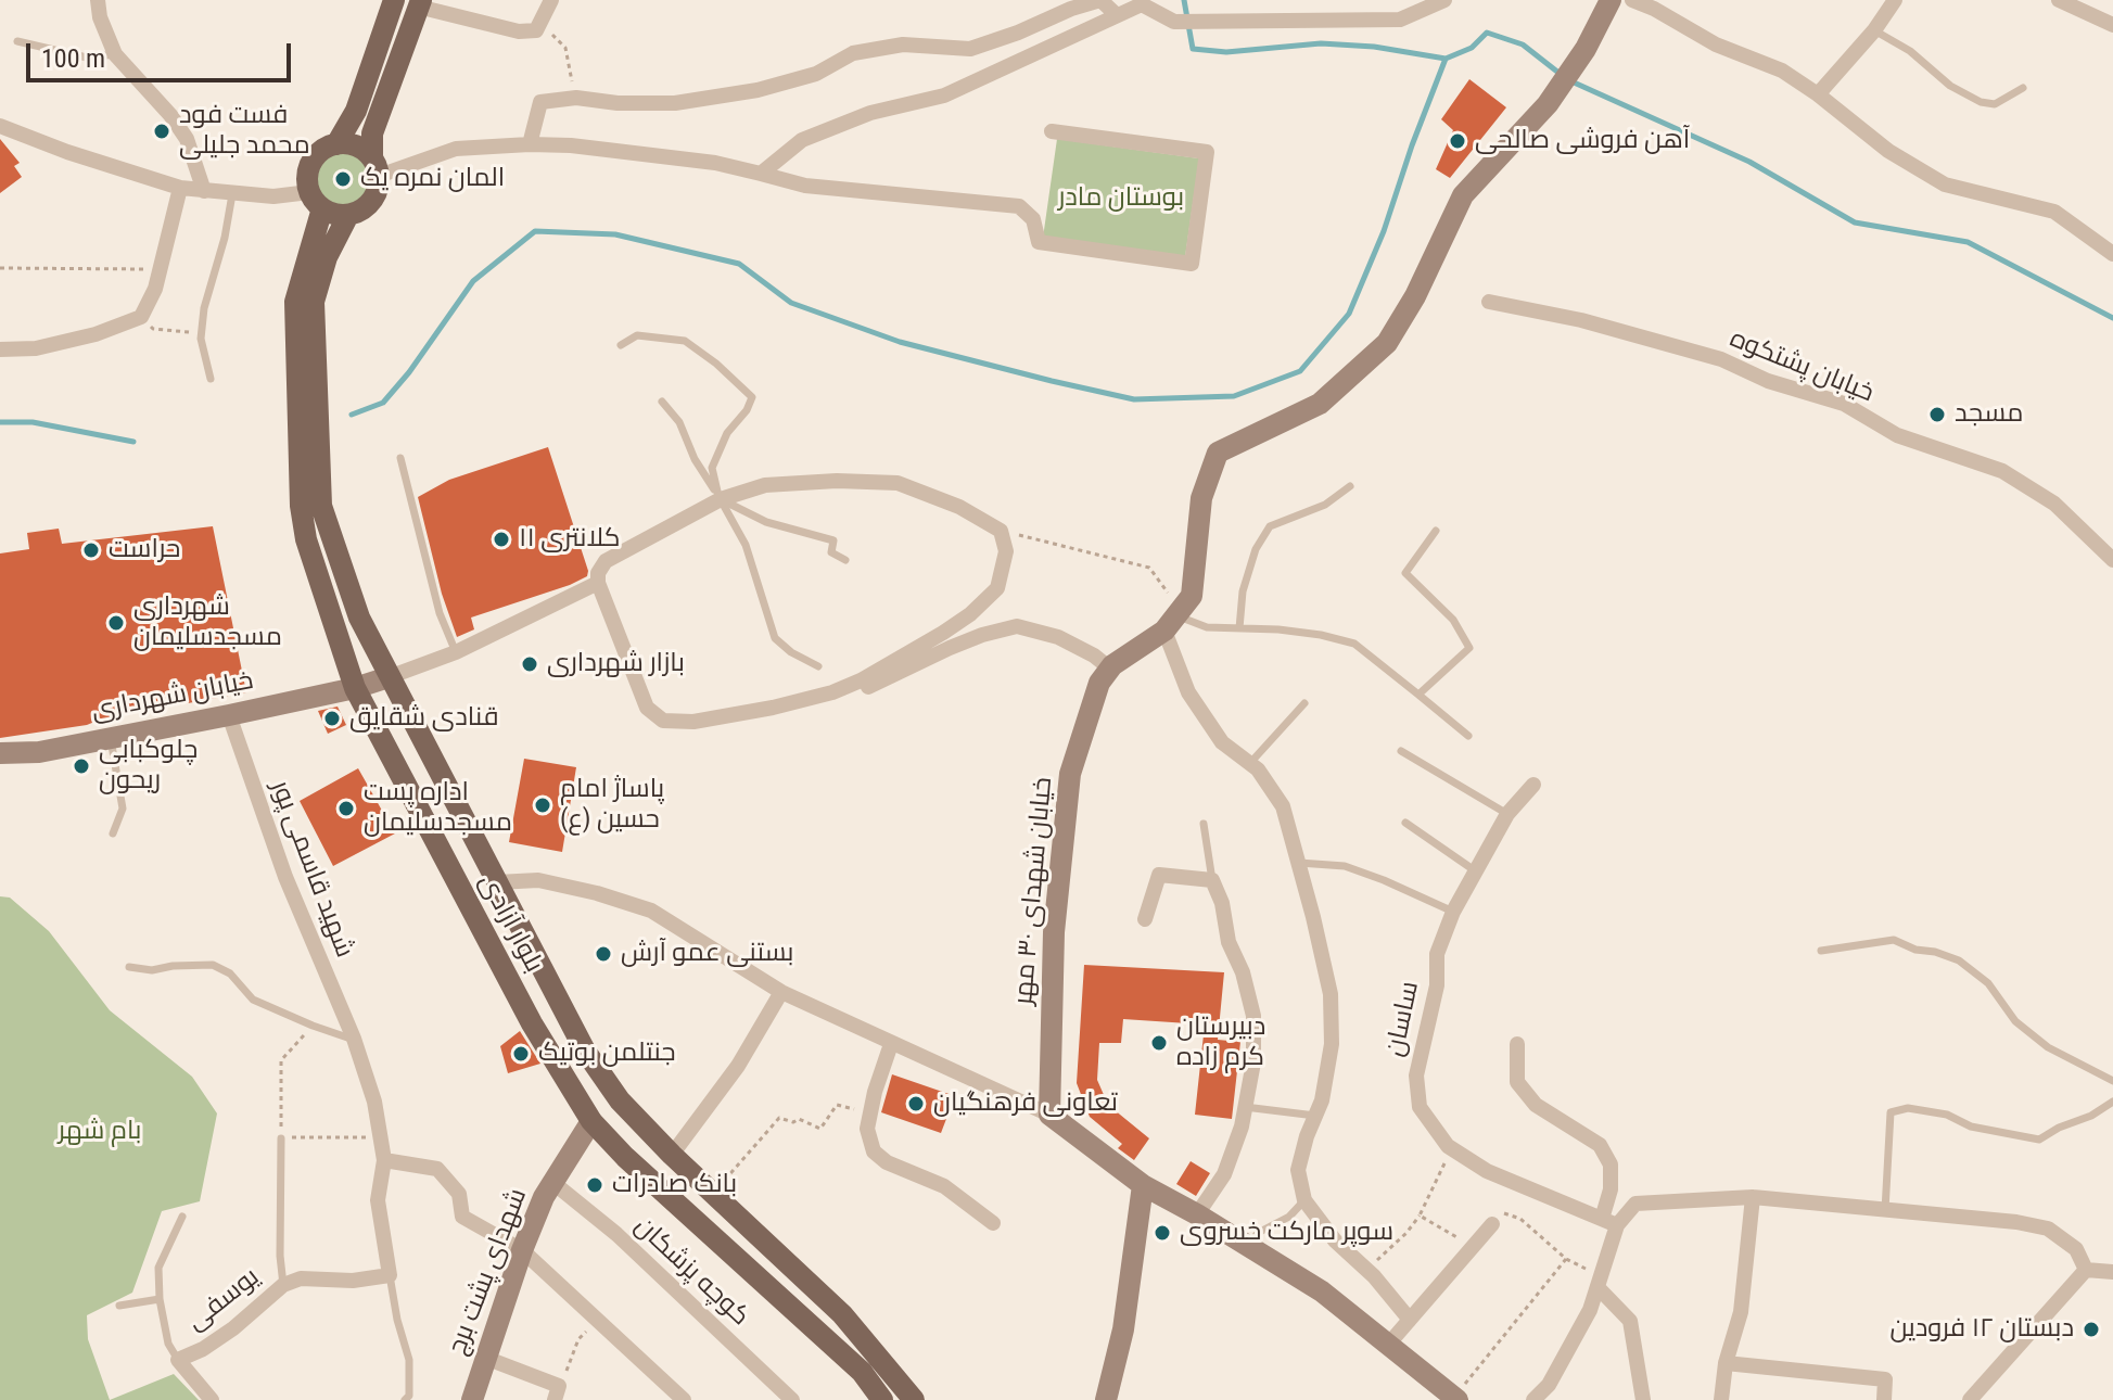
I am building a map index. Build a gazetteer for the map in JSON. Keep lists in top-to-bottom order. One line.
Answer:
{"streets":{"main road":["خیابان شهرداری","خیابان شهدای ۳۰ مهر","بلوار آزادی","شهدای پشت برج"],"street":["خیابان پشتکوه","شهید قاسمی پور","ساسان","کوچه پزشکان","یوسفی"]},"crossings":[["خیابان شهرداری","شهید قاسمی پور"],["خیابان شهرداری","بلوار آزادی"],["بلوار آزادی","شهدای پشت برج"],["شهدای پشت برج","کوچه پزشکان"]],"parks":["بوستان مادر","بام شهر"],"places":["فست فود محمد جلیلی","آهن فروشی صالحی","المان نمره یک","مسجد","کلانتری ۱۱","حراست","شهرداری مسجدسلیمان","بازار شهرداری","قنادی شقایق","چلوکبابی ریحون","پاساژ امام حسین (ع)","اداره پست مسجدسلیمان","بستنی عمو آرش","دبیرستان کرم زاده","جنتلمن بوتیک","تعاونی فرهنگیان","بانک صادرات","سوپر مارکت خسروی","دبستان ۱۲ فرودین"],"scale_bar":"100 m"}
